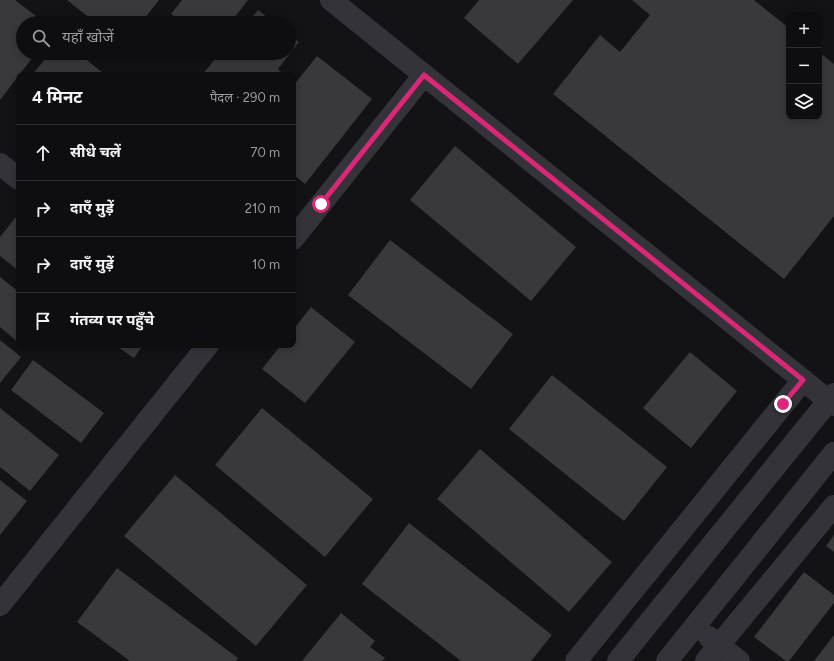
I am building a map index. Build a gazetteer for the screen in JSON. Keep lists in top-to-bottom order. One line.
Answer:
{"page":{"map_buttons":["+","−"],"search":"यहाँ खोजें","heading":["4 मिनट","पैदल · 290 m"],"list":[["सीधे चलें","70 m"],["दाएँ मुड़ें","210 m"],["दाएँ मुड़ें","10 m"],"गंतव्य पर पहुँचे"]}}
